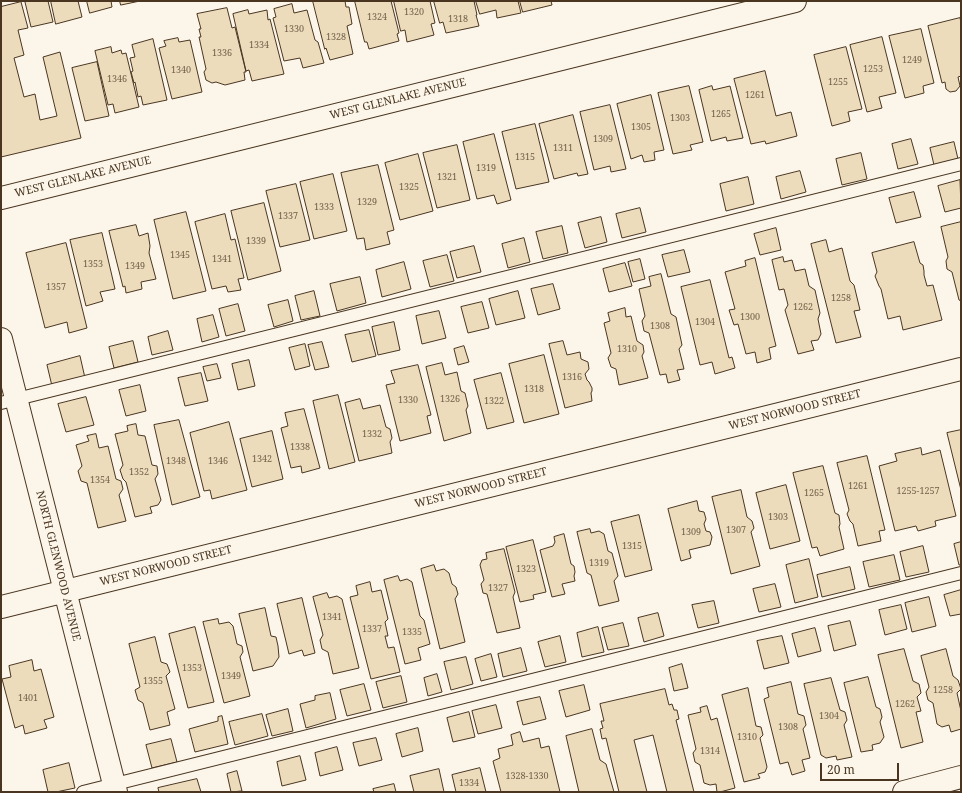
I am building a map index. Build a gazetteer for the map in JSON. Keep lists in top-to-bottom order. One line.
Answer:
{"streets":{"street":["WEST GLENLAKE AVENUE","WEST NORWOOD STREET","NORTH GLENWOOD AVENUE"]},"crossings":[["WEST NORWOOD STREET","NORTH GLENWOOD AVENUE"]],"house_numbers":["1320","1324","1318","1330","1328","1334","1336","1249","1253","1340","1346","1255","1261","1265","1303","1305","1309","1311","1315","1319","1321","1325","1329","1333","1337","1339","1345","1341","1353","1349","1357","1258","1262","1300","1304","1308","1310","1316","1318","1326","1330","1322","1332","1338","1342","1348","1346","1352","1354","1261","1255-1257","1265","1303","1307","1309","1315","1319","1323","1327","1341","1337","1335","1353","1349","1355","1258","1401","1262","1304","1308","1310","1314","1328-1330","1334"],"scale_bar":"20 m"}
